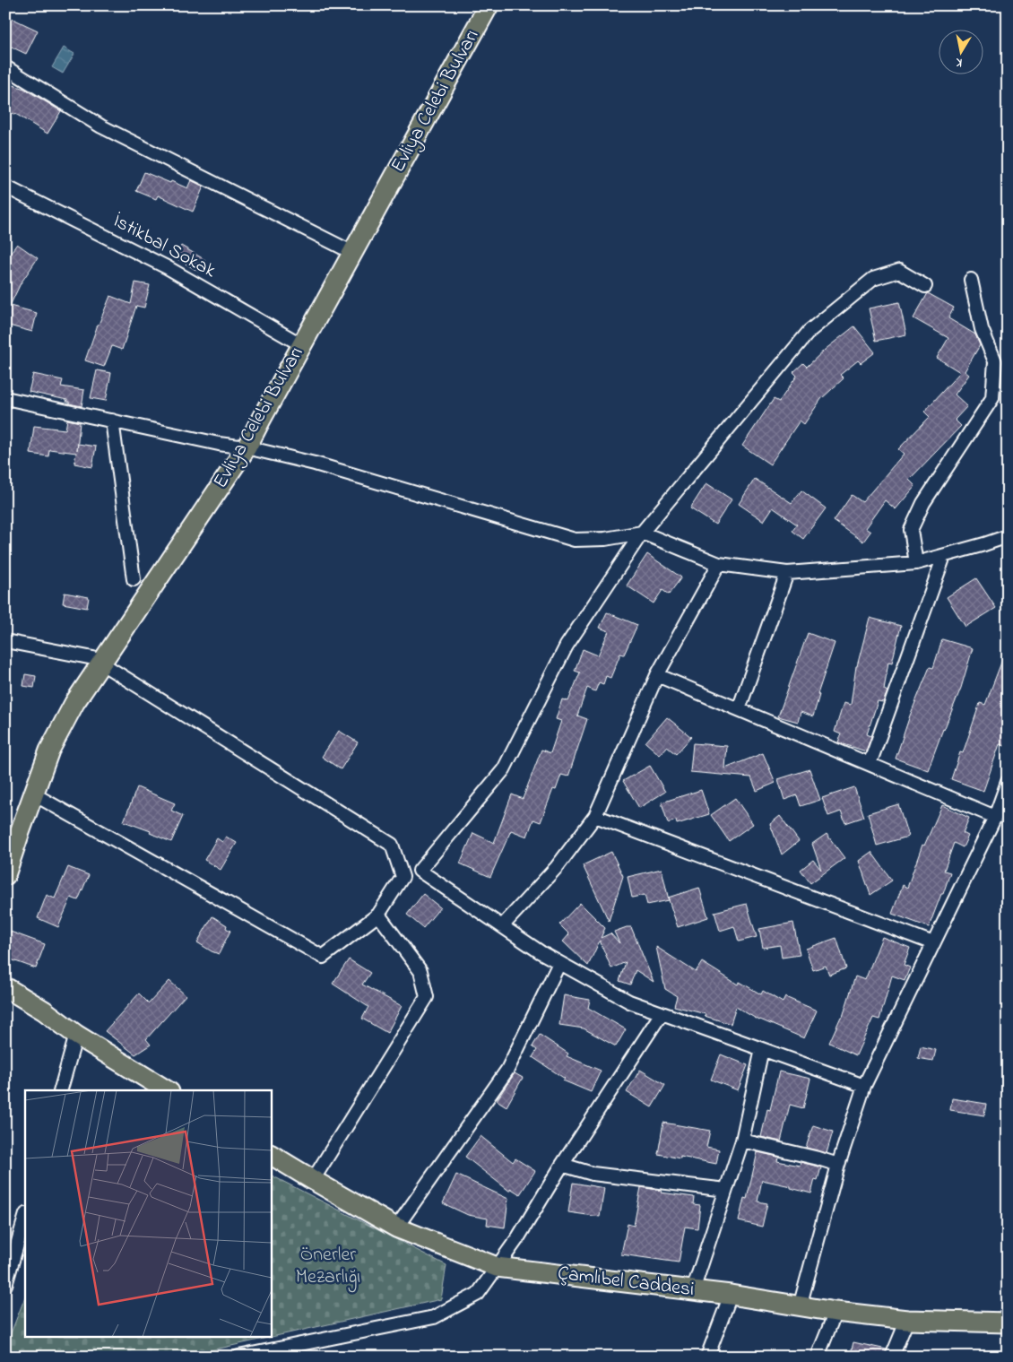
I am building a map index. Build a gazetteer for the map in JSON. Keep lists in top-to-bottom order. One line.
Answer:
{"streets":{"main road":["Evliya Celebi Bulvarı","Çamlıbel Caddesi"],"street":["İstikbal Sokak"]},"crossings":[["Evliya Celebi Bulvarı","İstikbal Sokak"]],"parks":["Önerler Mezarlığı"],"north":"bottom"}
